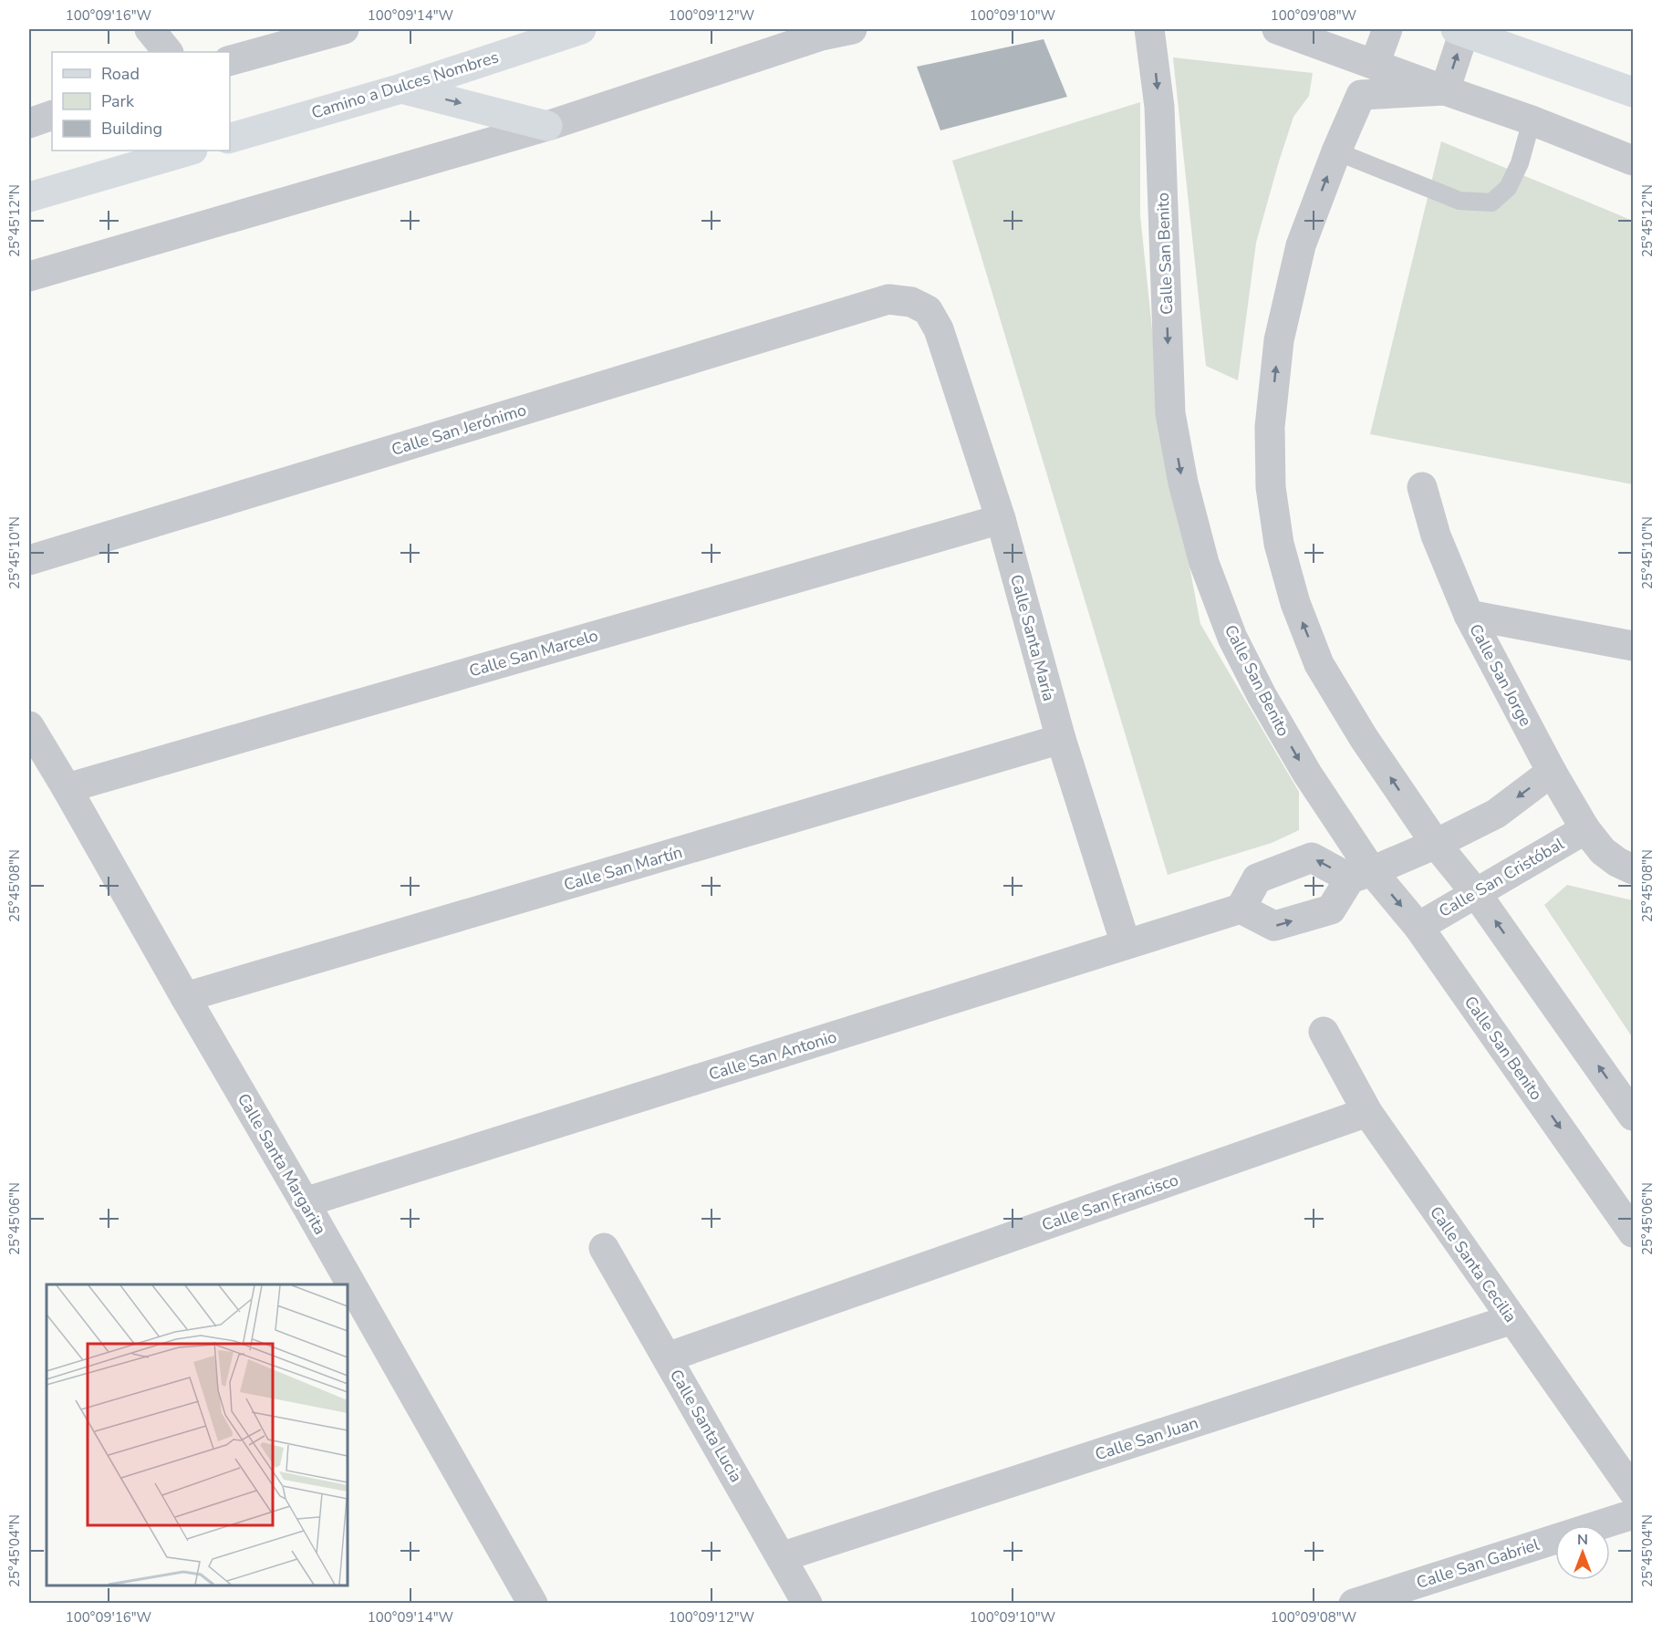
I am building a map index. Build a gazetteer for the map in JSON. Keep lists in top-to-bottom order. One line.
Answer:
{"streets":{"main road":["Camino a Dulces Nombres"],"street":["Calle San Benito","Calle San Jerónimo","Calle Santa María","Calle San Marcelo","Calle San Jorge","Calle San Martín","Calle San Cristóbal","Calle San Antonio","Calle Santa Margarita","Calle San Francisco","Calle Santa Cecilia","Calle Santa Lucia","Calle San Juan","Calle San Gabriel"]},"crossings":[["Calle San Benito","Calle San Cristóbal"],["Calle San Jerónimo","Calle Santa María"],["Calle Santa María","Calle San Marcelo"],["Calle Santa María","Calle San Martín"],["Calle Santa María","Calle San Antonio"],["Calle San Marcelo","Calle Santa Margarita"],["Calle San Jorge","Calle San Cristóbal"],["Calle San Martín","Calle Santa Margarita"],["Calle San Antonio","Calle Santa Margarita"],["Calle San Francisco","Calle Santa Cecilia"],["Calle San Francisco","Calle Santa Lucia"],["Calle Santa Cecilia","Calle San Juan"],["Calle Santa Lucia","Calle San Juan"]],"legend":["Road","Park","Building"],"north":"top","coordinates":["100°09'16\"W","100°09'14\"W","100°09'12\"W","100°09'10\"W","100°09'08\"W","25°45'12\"N","25°45'10\"N","25°45'08\"N","25°45'06\"N","25°45'04\"N"]}
